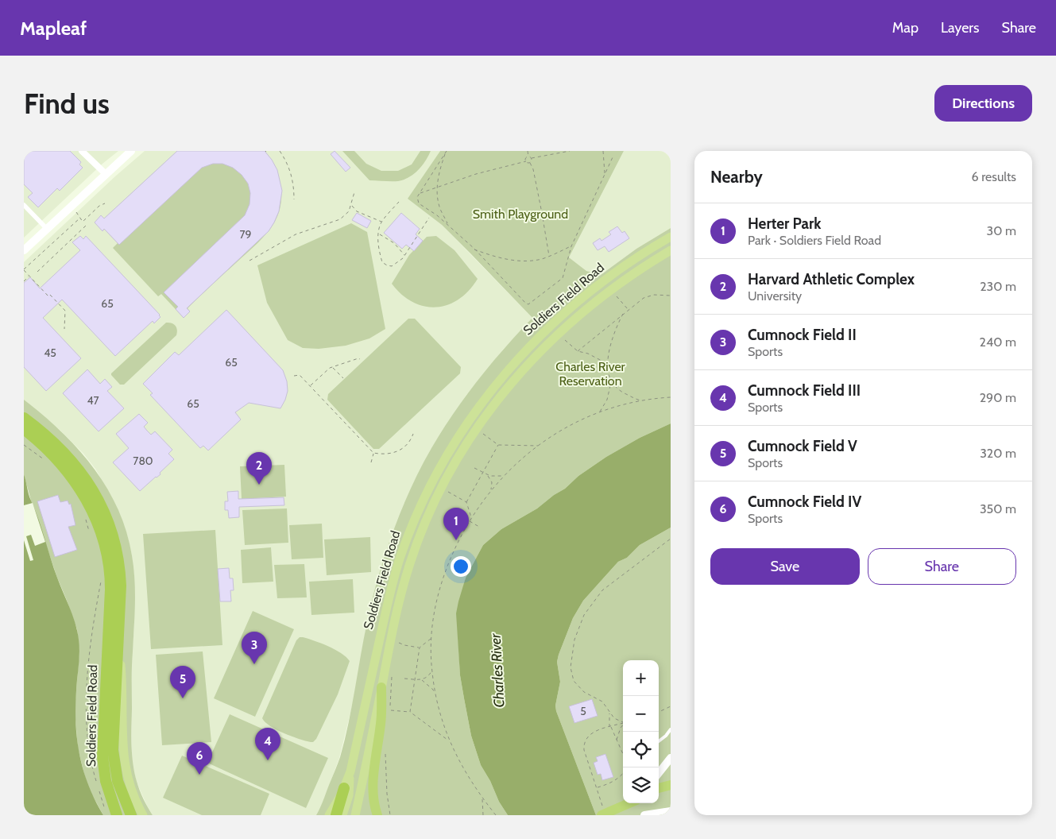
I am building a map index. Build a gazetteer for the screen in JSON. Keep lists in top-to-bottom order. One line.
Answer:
{"streets":{"highway":["Soldiers Field Road"]},"water":["Charles River"],"parks":["Smith Playground","Charles River Reservation"],"house_numbers":["79","65","45","65","47","65","780","5"],"page":{"header":"Mapleaf","nav":["Map","Layers","Share"],"buttons":["Directions",["Save","Share"]],"title":"Find us","heading":["Nearby","6 results"],"list":[{"mark":"1","name":"Herter Park","note":"Park · Soldiers Field Road","value":"30 m"},{"mark":"2","name":"Harvard Athletic Complex","note":"University","value":"230 m"},{"mark":"3","name":"Cumnock Field II","note":"Sports","value":"240 m"},{"mark":"4","name":"Cumnock Field III","note":"Sports","value":"290 m"},{"mark":"5","name":"Cumnock Field V","note":"Sports","value":"320 m"},{"mark":"6","name":"Cumnock Field IV","note":"Sports","value":"350 m"}],"pins":["2","1","3","5","4","6"],"map_buttons":["+","−"]}}
